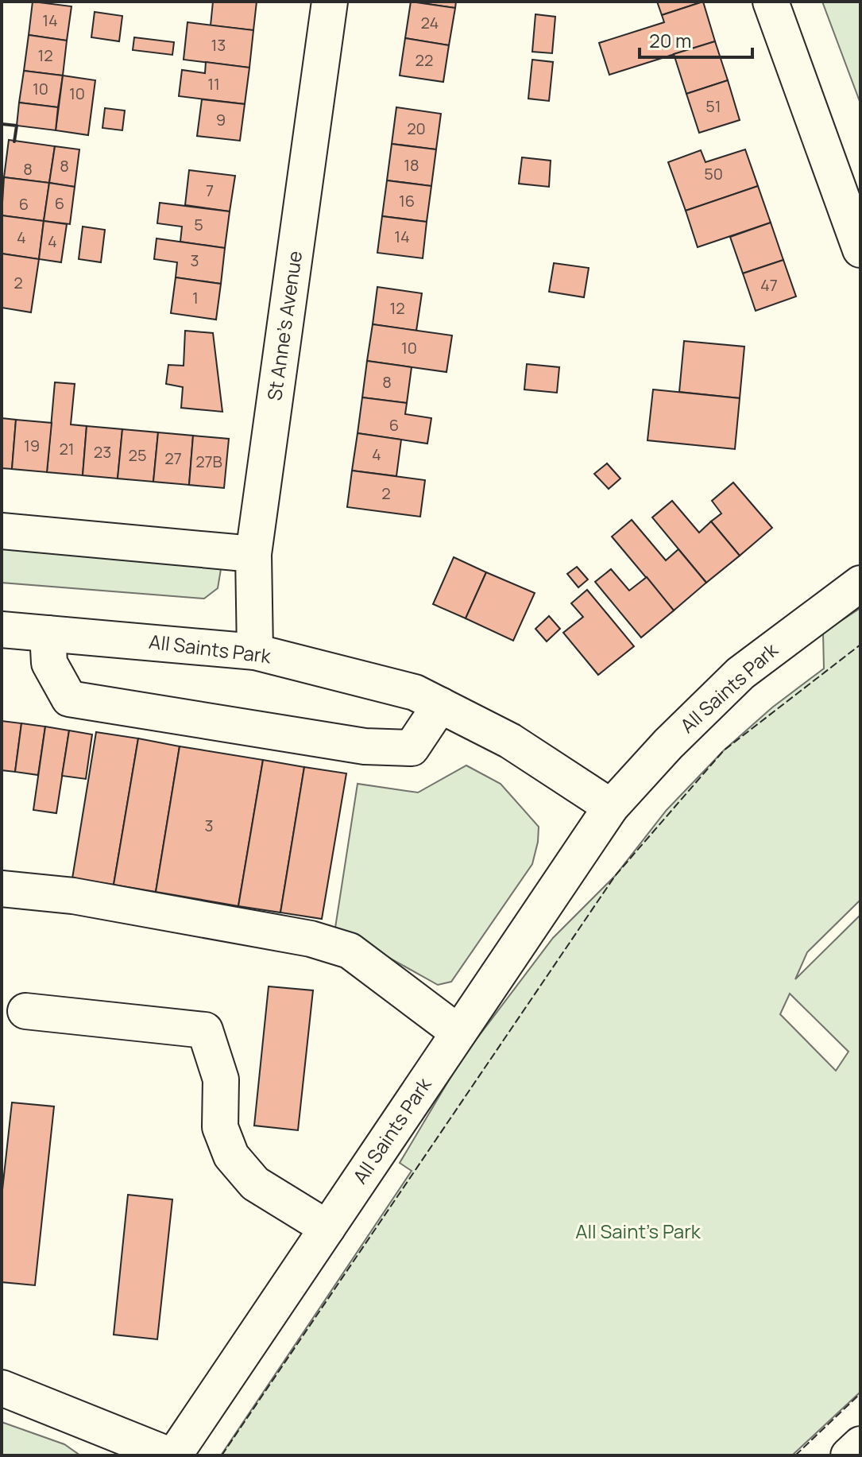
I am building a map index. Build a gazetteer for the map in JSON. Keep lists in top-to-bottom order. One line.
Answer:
{"streets":{"street":["St Anne's Avenue","All Saints Park"]},"crossings":[["St Anne's Avenue","All Saints Park"]],"parks":["All Saint's Park"],"house_numbers":["14","24","13","12","22","11","10","10","51","9","20","18","8","8","50","7","16","6","6","5","14","4","4","3","2","47","1","12","10","8","6","19","21","23","4","25","27","27B","2","3"],"scale_bar":"20 m"}
